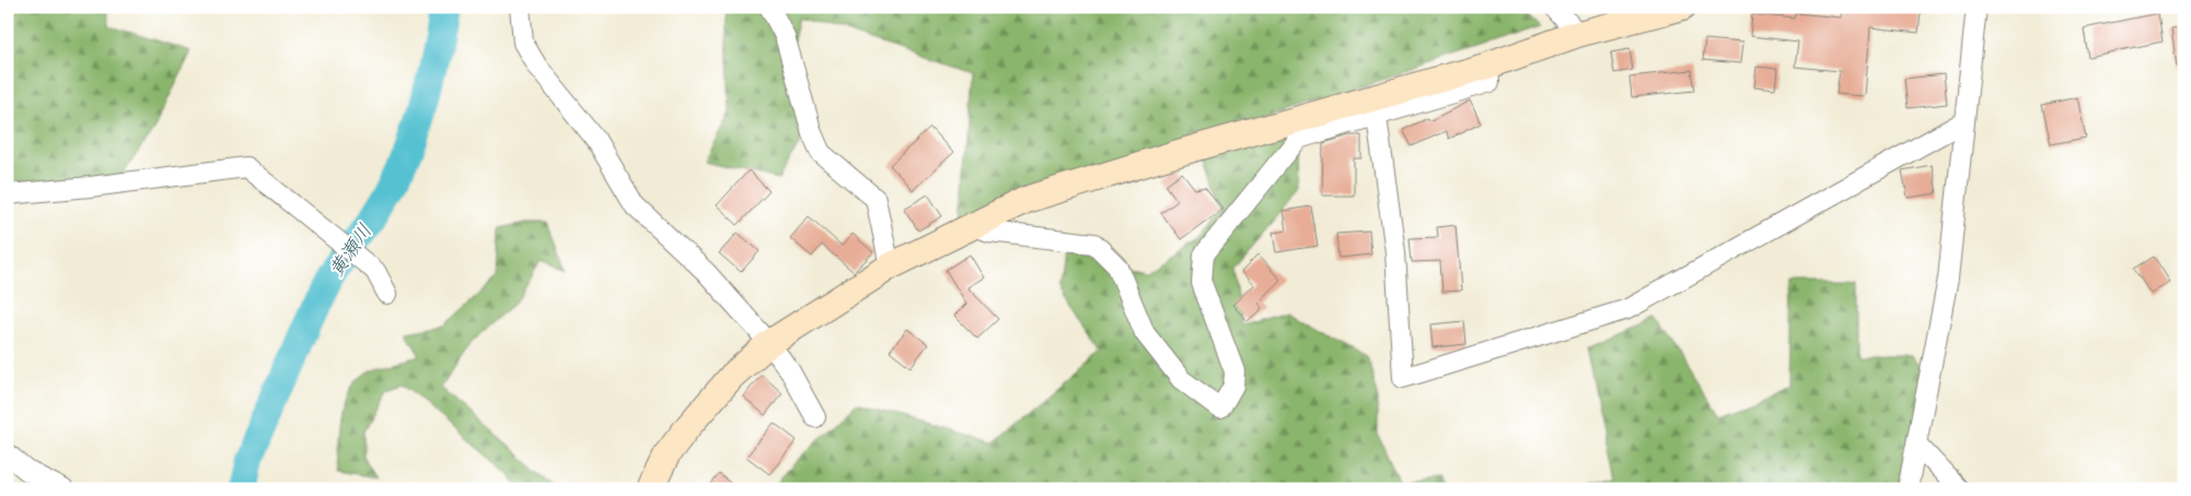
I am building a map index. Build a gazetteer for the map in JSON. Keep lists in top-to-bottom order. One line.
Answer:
{"water":["黄瀬川"]}
